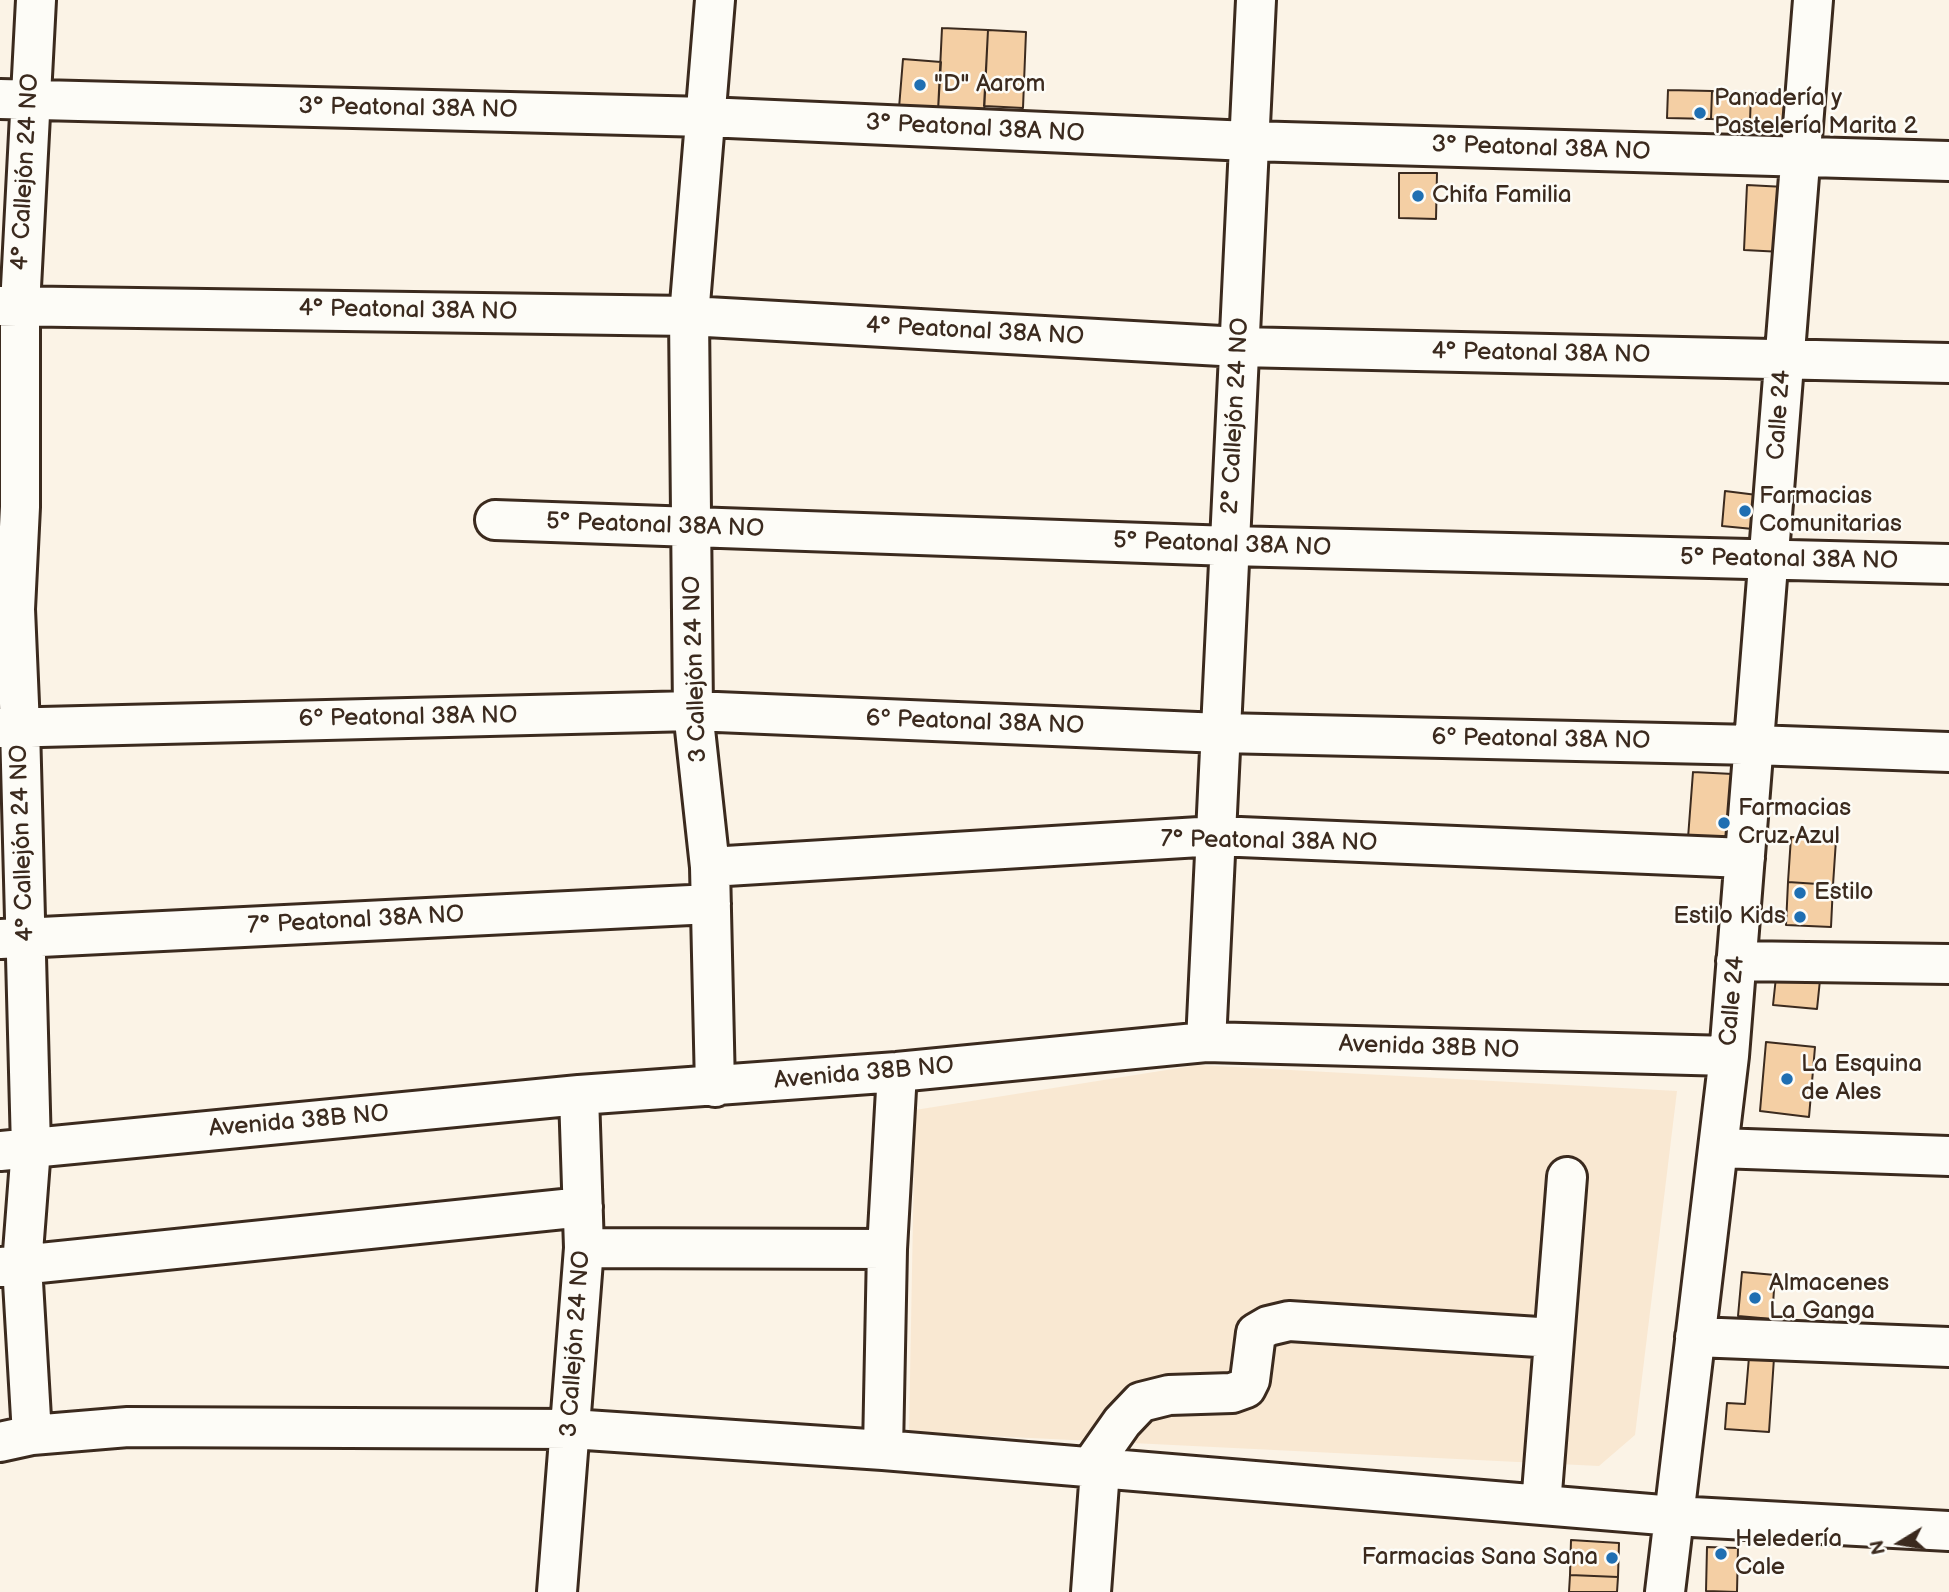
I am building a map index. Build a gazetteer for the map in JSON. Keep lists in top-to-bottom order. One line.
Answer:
{"streets":{"street":["3° Peatonal 38A NO","4° Callejón 24 NO","4° Peatonal 38A NO","Calle 24","2° Callejón 24 NO","5° Peatonal 38A NO","3 Callejón 24 NO","6º Peatonal 38A NO","7° Peatonal 38A NO","Avenida 38B NO"]},"crossings":[["3° Peatonal 38A NO","4° Callejón 24 NO"],["3° Peatonal 38A NO","Calle 24"],["3° Peatonal 38A NO","2° Callejón 24 NO"],["3° Peatonal 38A NO","3 Callejón 24 NO"],["4° Callejón 24 NO","4° Peatonal 38A NO"],["4° Callejón 24 NO","6º Peatonal 38A NO"],["4° Callejón 24 NO","7° Peatonal 38A NO"],["4° Callejón 24 NO","Avenida 38B NO"],["4° Peatonal 38A NO","Calle 24"],["4° Peatonal 38A NO","2° Callejón 24 NO"],["4° Peatonal 38A NO","3 Callejón 24 NO"],["Calle 24","5° Peatonal 38A NO"],["Calle 24","6º Peatonal 38A NO"],["Calle 24","7° Peatonal 38A NO"],["Calle 24","Avenida 38B NO"],["2° Callejón 24 NO","5° Peatonal 38A NO"],["2° Callejón 24 NO","6º Peatonal 38A NO"],["2° Callejón 24 NO","7° Peatonal 38A NO"],["2° Callejón 24 NO","Avenida 38B NO"],["5° Peatonal 38A NO","3 Callejón 24 NO"],["3 Callejón 24 NO","6º Peatonal 38A NO"],["3 Callejón 24 NO","7° Peatonal 38A NO"],["3 Callejón 24 NO","Avenida 38B NO"]],"places":["\"D\" Aarom","Panadería y Pastelería Marita 2","Chifa Familia","Farmacias Comunitarias","Farmacias Cruz Azul","Estilo","Estilo Kids","La Esquina de Ales","Almacenes La Ganga","Heledería Cale","Farmacias Sana Sana"],"north":"left"}
